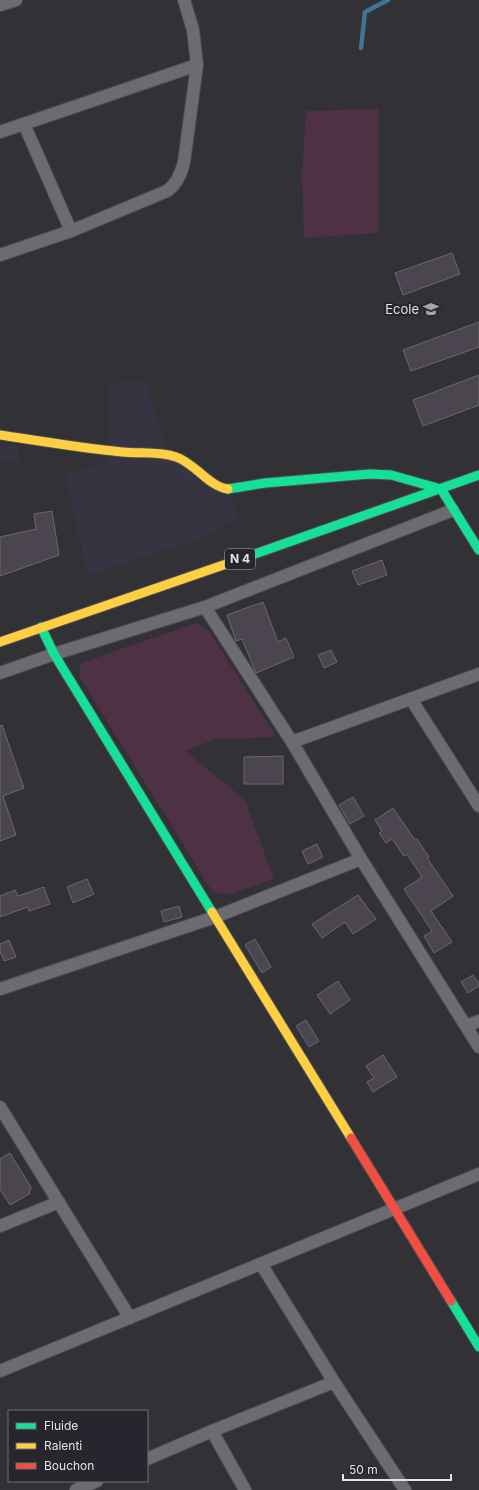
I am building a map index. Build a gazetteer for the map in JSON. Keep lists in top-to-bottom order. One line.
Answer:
{"streets":{"main road":["N 4"]},"places":{"school or university":["Ecole"]},"legend":["Fluide","Ralenti","Bouchon"],"scale_bar":"50 m"}
